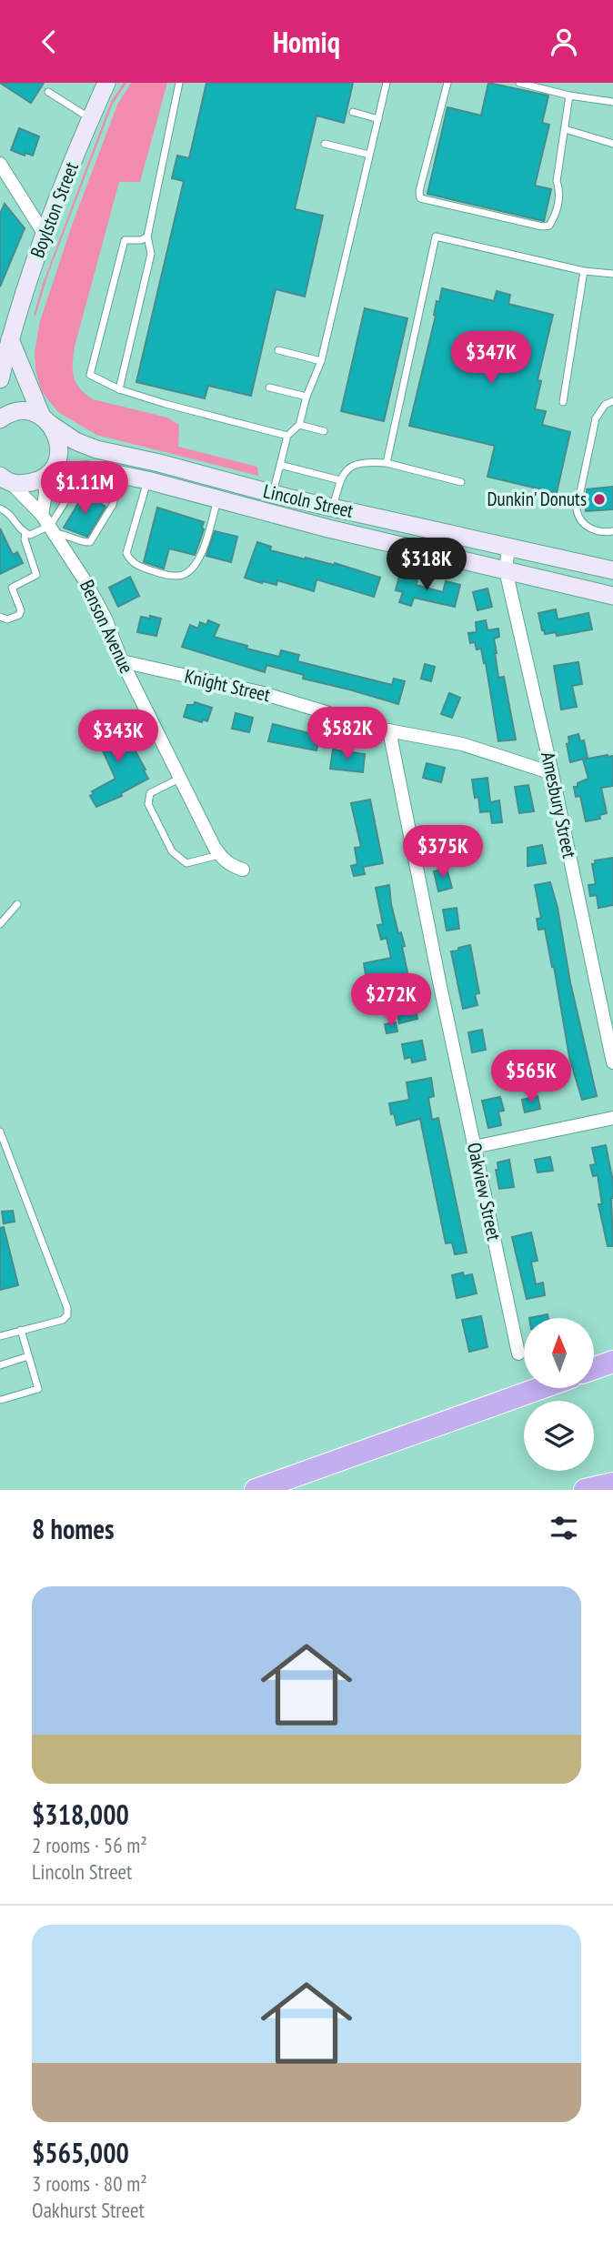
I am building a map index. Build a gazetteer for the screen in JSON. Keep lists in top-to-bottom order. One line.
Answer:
{"streets":{"main road":["Boylston Street","Lincoln Street"],"street":["Benson Avenue","Knight Street","Amesbury Street","Oakview Street"]},"crossings":[["Lincoln Street","Benson Avenue"],["Lincoln Street","Amesbury Street"],["Benson Avenue","Knight Street"],["Knight Street","Amesbury Street"],["Knight Street","Oakview Street"]],"places":["Dunkin' Donuts"],"north":"top","page":{"header":"Homiq","price":["$347K","$1.11M","$318K","$582K","$343K","$375K","$272K","$565K"],"heading":"8 homes","list":[{"name":"$318,000","note":"2 rooms · 56 m² · Lincoln Street"},{"name":"$565,000","note":"3 rooms · 80 m² · Oakhurst Street"}]}}
